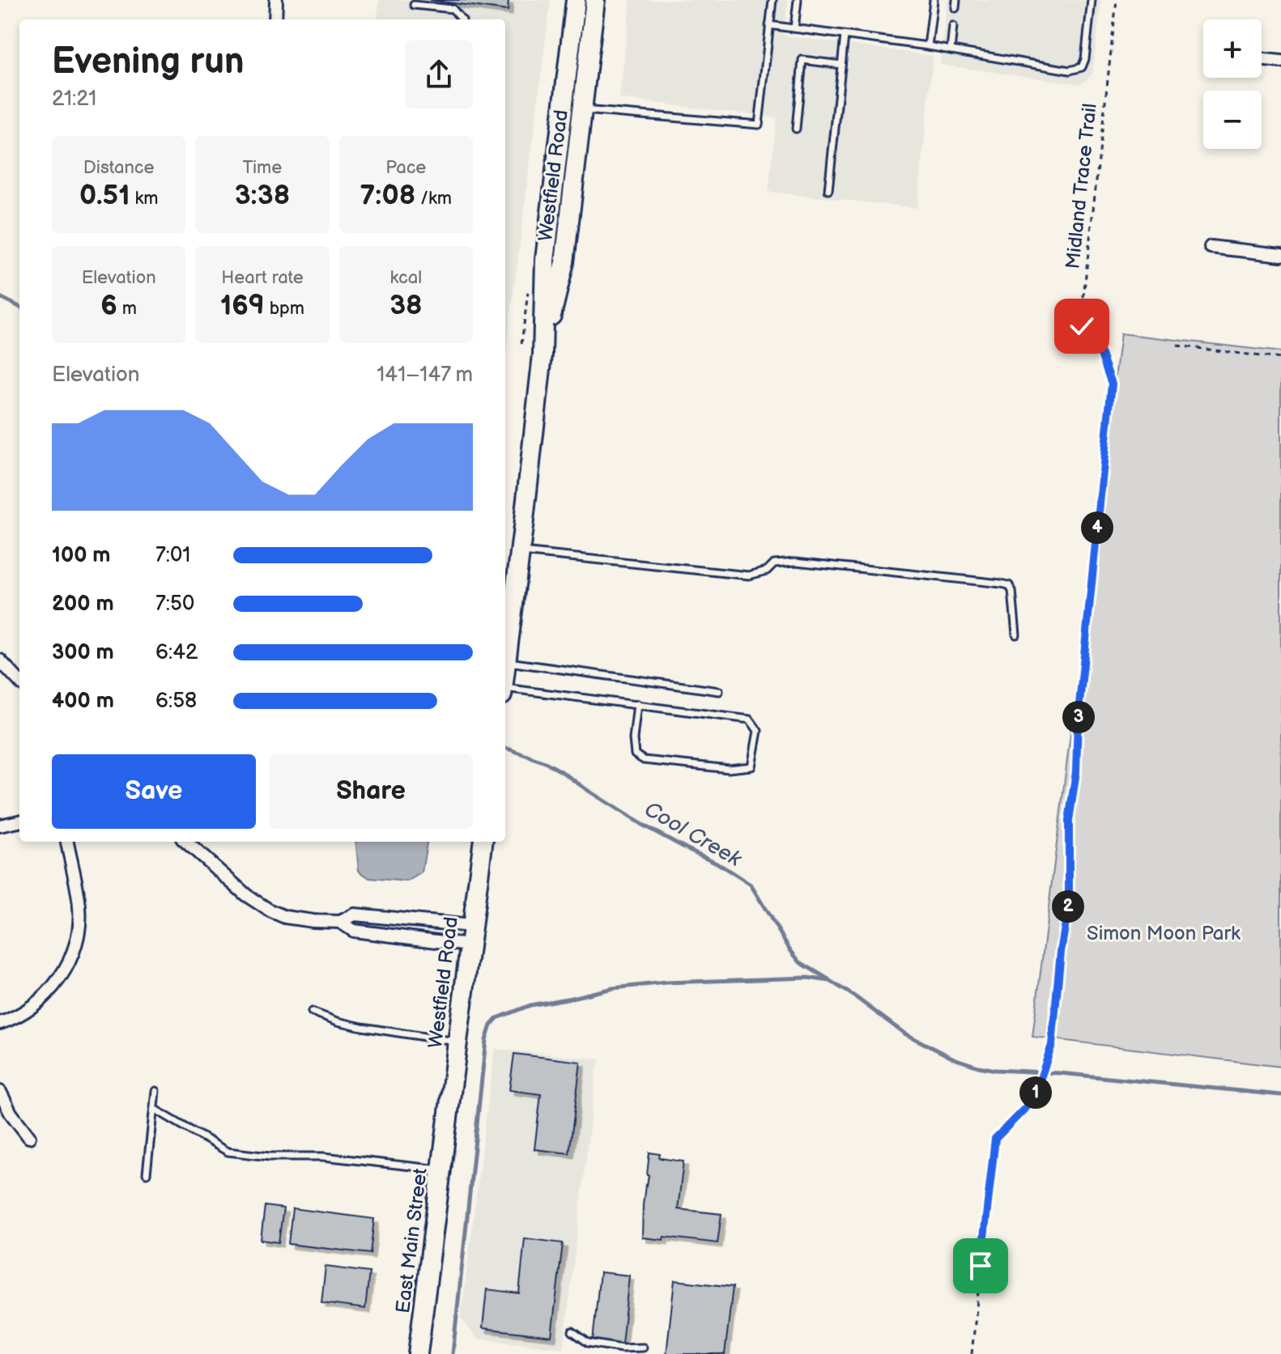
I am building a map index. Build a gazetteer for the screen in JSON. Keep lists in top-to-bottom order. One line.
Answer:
{"streets":{"main road":["Westfield Road","East Main Street"],"path":["Midland Trace Trail"]},"crossings":[["Westfield Road","East Main Street"]],"water":["Cool Creek"],"parks":["Simon Moon Park"],"page":{"map_buttons":["+","−"],"heading":["Evening run","21:21"],"stats":[["Distance","0.51 km"],["Time","3:38"],["Pace","7:08 /km"],["Elevation","6 m"],["Heart rate","169 bpm"],["kcal","38"]],"chart":["Elevation","141–147 m"],"pins":["4","3","2","1"],"list":[{"name":"100 m","note":"7:01"},{"name":"200 m","note":"7:50"},{"name":"300 m","note":"6:42"},{"name":"400 m","note":"6:58"}],"buttons":["Save","Share"]}}
